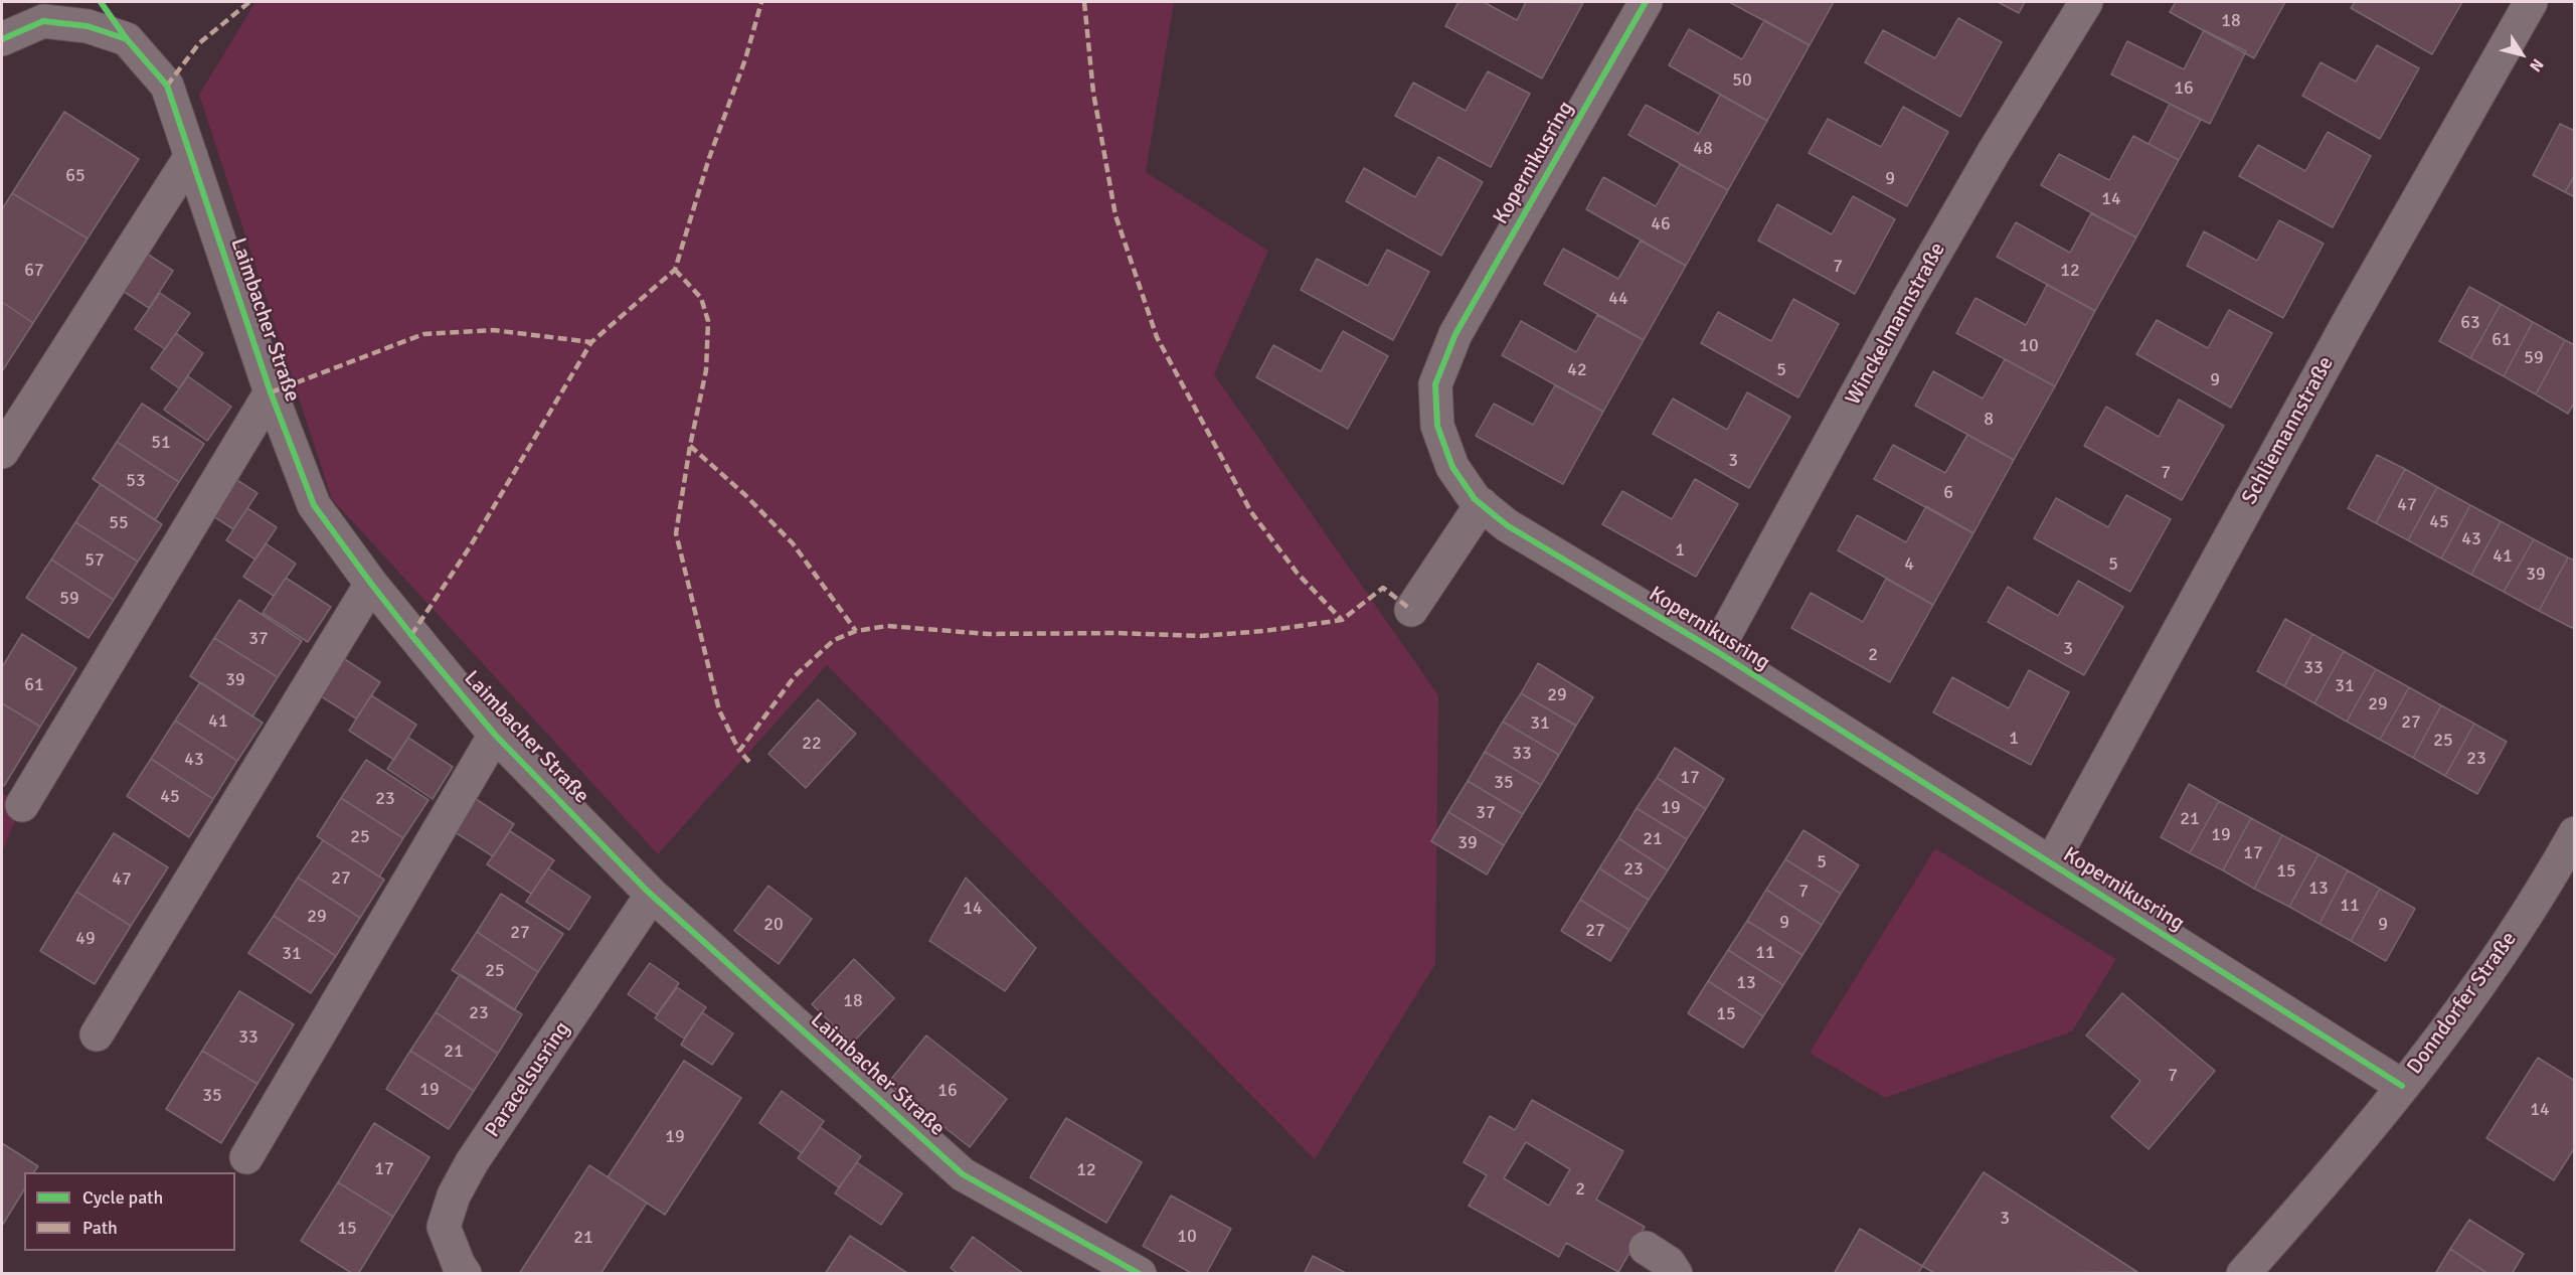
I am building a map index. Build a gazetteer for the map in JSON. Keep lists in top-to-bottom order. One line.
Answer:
{"streets":{"street":["Kopernikusring","Laimbacher Straße","Winckelmannstraße","Schliemannstraße","Donndorfer Straße","Paracelsusring"]},"crossings":[["Kopernikusring","Winckelmannstraße"],["Kopernikusring","Schliemannstraße"],["Kopernikusring","Donndorfer Straße"],["Laimbacher Straße","Paracelsusring"]],"house_numbers":["18","50","16","48","65","9","14","46","7","67","12","44","63","61","10","59","42","5","9","8","51","3","7","53","6","47","45","55","43","1","41","57","4","5","39","59","37","3","2","33","39","61","31","29","29","41","27","31","1","25","22","33","23","43","17","35","45","23","19","37","21","19","25","21","39","17","5","23","15","27","47","13","7","11","14","29","9","20","9","27","27","49","11","31","25","13","18","23","15","33","21","7","19","16","35","14","19","17","12","2","3","15","10","21"],"legend":["Cycle path","Path"],"north":"bottom right"}
